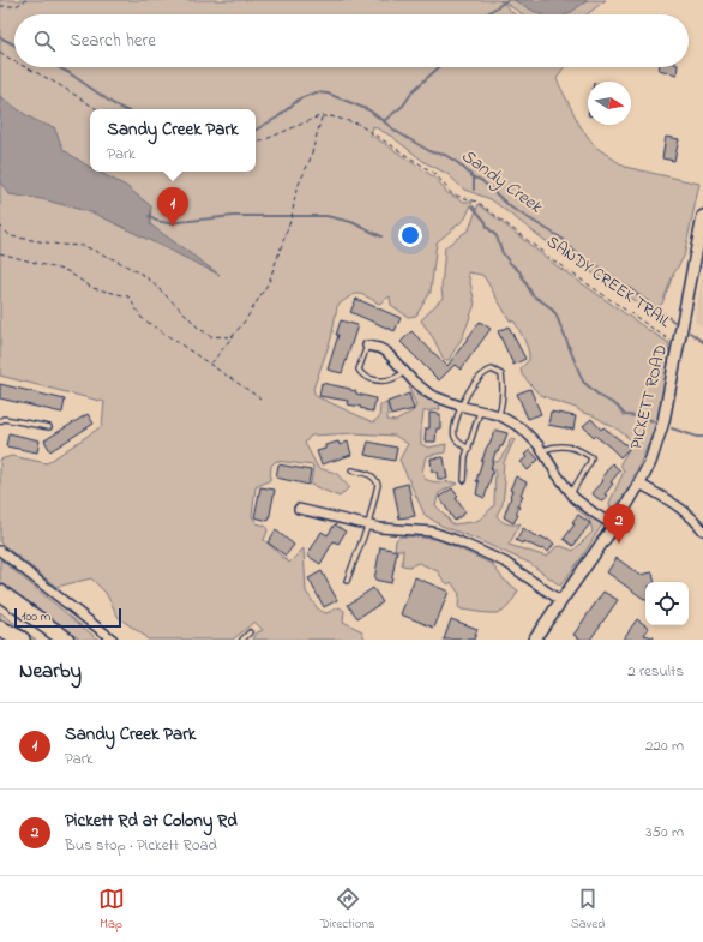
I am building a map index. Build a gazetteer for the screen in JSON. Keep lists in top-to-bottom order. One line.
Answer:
{"streets":{"street":["PICKETT ROAD"],"path":["SANDY CREEK TRAIL"]},"crossings":[["SANDY CREEK TRAIL","PICKETT ROAD"]],"water":["Sandy Creek"],"scale_bar":"100 m","north":"right","page":{"search":"Search here","popup":["Sandy Creek Park","Park"],"pins":["1","2"],"scale":"100 m","heading":["Nearby","2 results"],"list":[{"mark":"1","name":"Sandy Creek Park","note":"Park","value":"220 m"},{"mark":"2","name":"Pickett Rd at Colony Rd","note":"Bus stop · Pickett Road","value":"350 m"}],"nav":["Map","Directions","Saved"]}}
